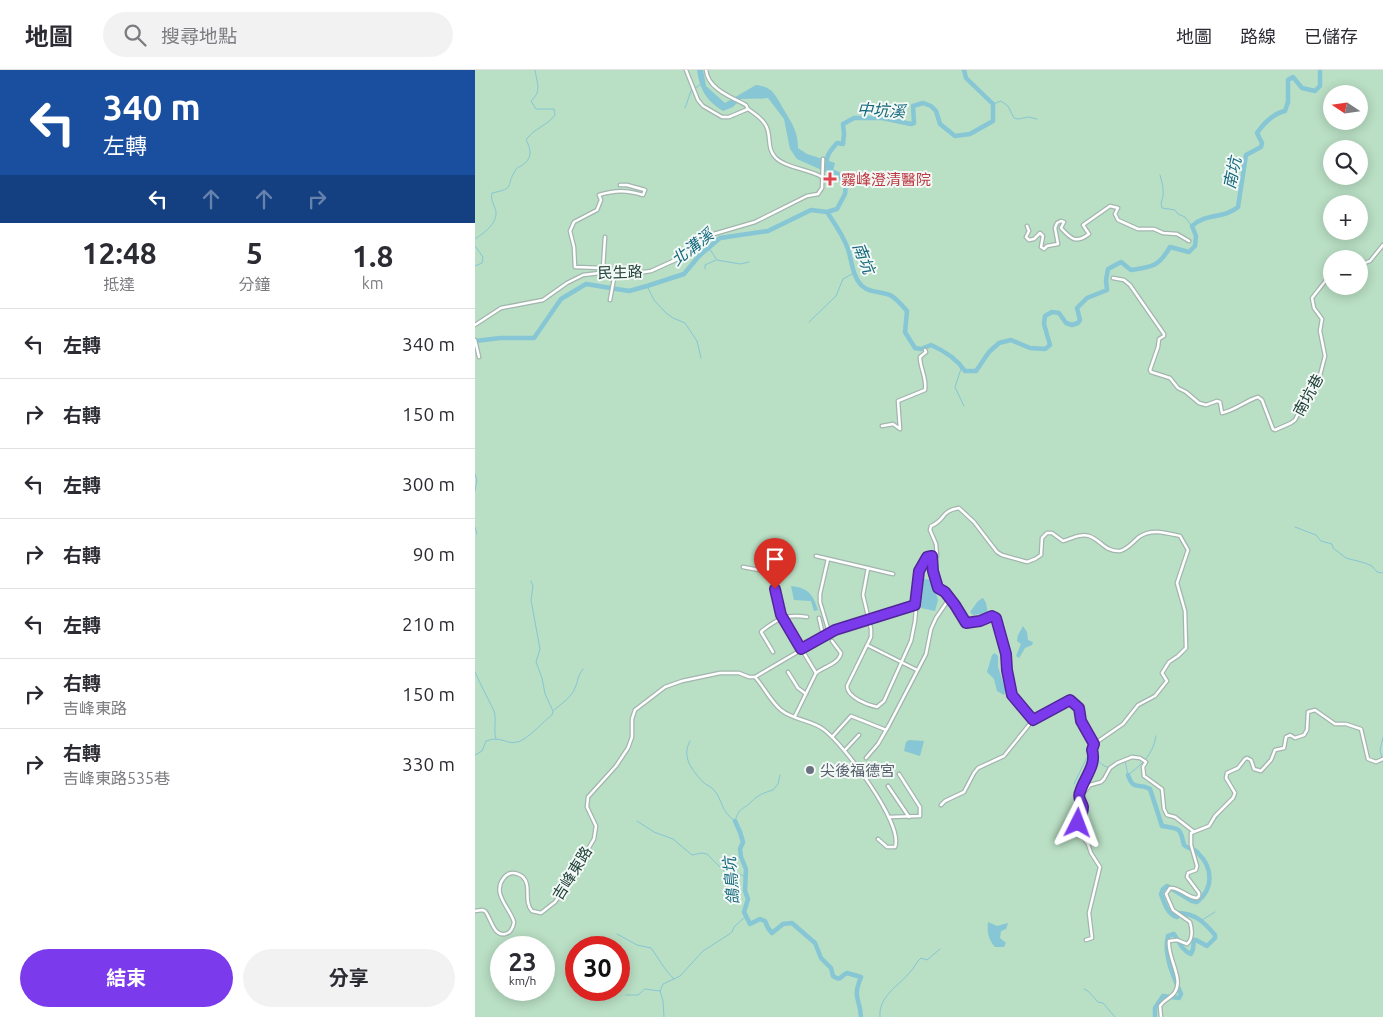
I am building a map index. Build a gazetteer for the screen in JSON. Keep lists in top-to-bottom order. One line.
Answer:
{"streets":{"street":["民生路","南坑巷","吉峰東路"]},"water":["中坑溪","南坑","北溝溪","鴿鳥坑"],"places":{"health":["霧峰澄清醫院"],"other":["尖後福德宮"]},"north":"left","page":{"header":"地圖","search":"搜尋地點","nav":["地圖","路線","已儲存"],"turn":["340 m","左轉"],"map_buttons":["+","−"],"eta":["12:48","抵達","5","分鐘","1.8","km"],"list":[{"name":"左轉","value":"340 m"},{"name":"右轉","value":"150 m"},{"name":"左轉","value":"300 m"},{"name":"右轉","value":"90 m"},{"name":"左轉","value":"210 m"},{"name":"右轉","note":"吉峰東路","value":"150 m"},{"name":"右轉","note":"吉峰東路535巷","value":"330 m"}],"speed":"23 km/h","limit":"30","buttons":["結束","分享"]}}
